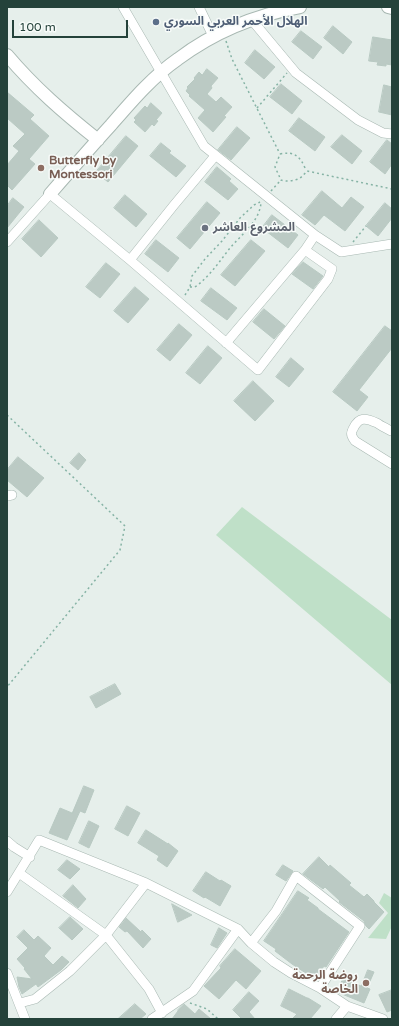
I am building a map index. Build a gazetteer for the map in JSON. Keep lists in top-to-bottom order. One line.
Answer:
{"places":["الهلال الأحمر العربي السوري","Butterfly by Montessori","المشروع العاشر","روضة الرحمة الخاصة"],"scale_bar":"100 m"}
